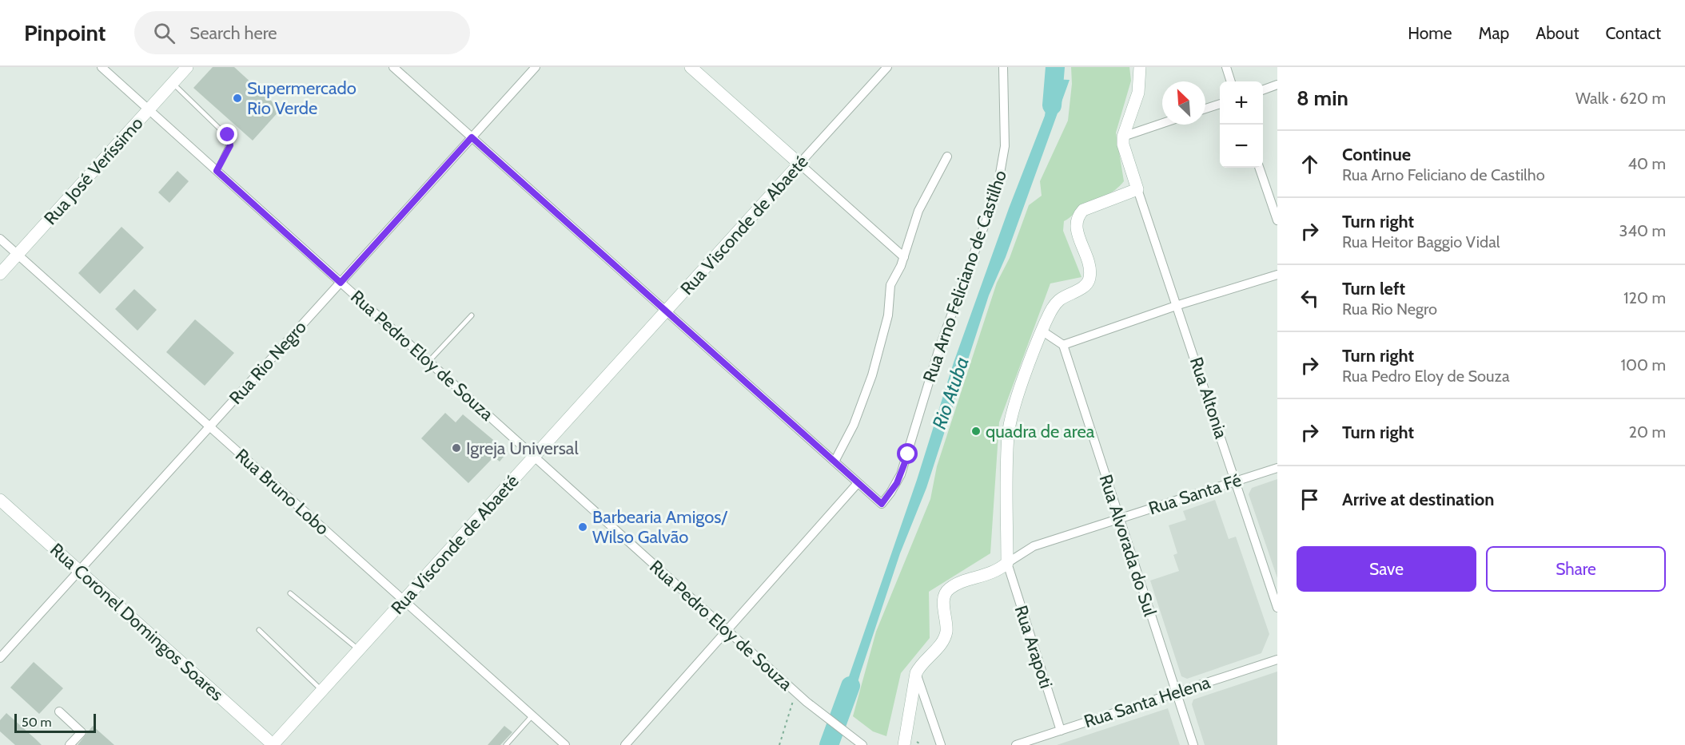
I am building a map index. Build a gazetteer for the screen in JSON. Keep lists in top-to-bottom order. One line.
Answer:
{"streets":{"street":["Rua José Veríssimo","Rua Visconde de Abaeté","Rua Arno Feliciano de Castilho","Rua Pedro Eloy de Souza","Rua Rio Negro","Rua Altonia","Rua Bruno Lobo","Rua Santa Fé","Rua Alvorada do Sul","Rua Coronel Domingos Soares","Rua Arapoti","Rua Santa Helena"]},"crossings":[["Rua José Veríssimo","Rua Pedro Eloy de Souza"],["Rua José Veríssimo","Rua Bruno Lobo"],["Rua Visconde de Abaeté","Rua Pedro Eloy de Souza"],["Rua Visconde de Abaeté","Rua Bruno Lobo"],["Rua Visconde de Abaeté","Rua Coronel Domingos Soares"],["Rua Pedro Eloy de Souza","Rua Rio Negro"],["Rua Rio Negro","Rua Bruno Lobo"],["Rua Rio Negro","Rua Coronel Domingos Soares"],["Rua Altonia","Rua Santa Fé"],["Rua Santa Fé","Rua Alvorada do Sul"],["Rua Santa Fé","Rua Arapoti"],["Rua Alvorada do Sul","Rua Santa Helena"],["Rua Arapoti","Rua Santa Helena"]],"water":["Rio Atuba"],"places":["Supermercado Rio Verde","quadra de area","Igreja Universal","Barbearia Amigos/ Wilso Galvão"],"scale_bar":"50 m","north":"top left","page":{"header":"Pinpoint","search":"Search here","nav":["Home","Map","About","Contact"],"heading":["8 min","Walk · 620 m"],"map_buttons":["+","−"],"list":[["Continue","Rua Arno Feliciano de Castilho","40 m"],["Turn right","Rua Heitor Baggio Vidal","340 m"],["Turn left","Rua Rio Negro","120 m"],["Turn right","Rua Pedro Eloy de Souza","100 m"],["Turn right","20 m"],"Arrive at destination"],"buttons":["Save","Share"],"scale":"50 m"}}
